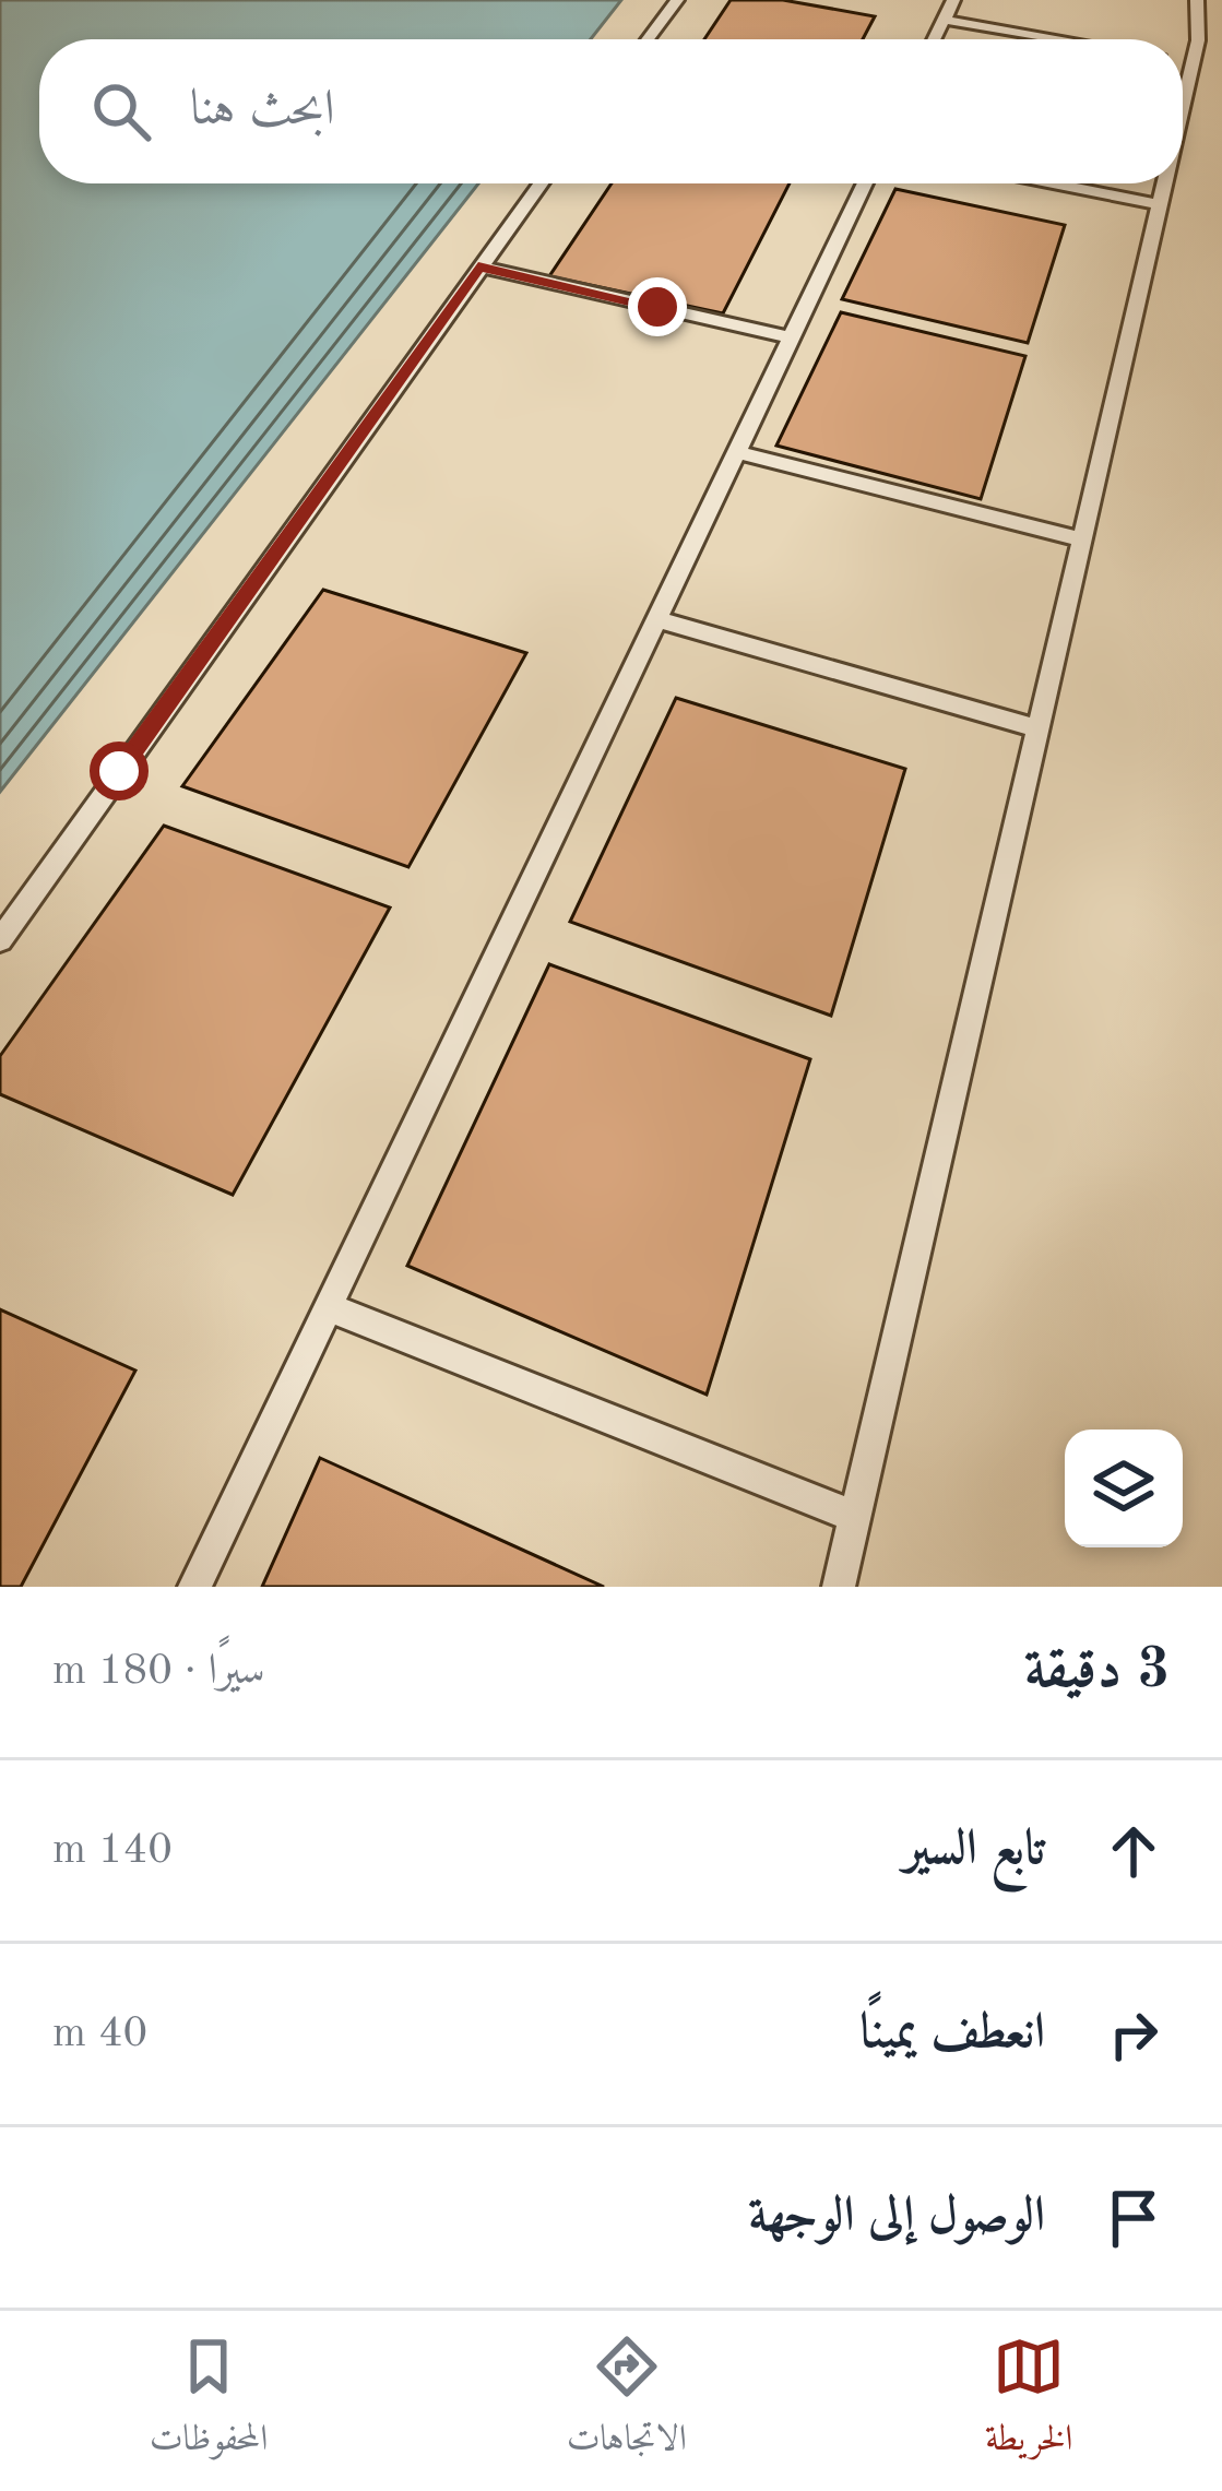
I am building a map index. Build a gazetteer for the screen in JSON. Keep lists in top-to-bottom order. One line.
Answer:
{"page":{"search":"ابحث هنا","heading":["3 دقيقة","سيرًا · 180 m"],"list":[["تابع السير","140 m"],["انعطف يمينًا","40 m"],"الوصول إلى الوجهة"],"nav":["الخريطة","الاتجاهات","المحفوظات"]}}
